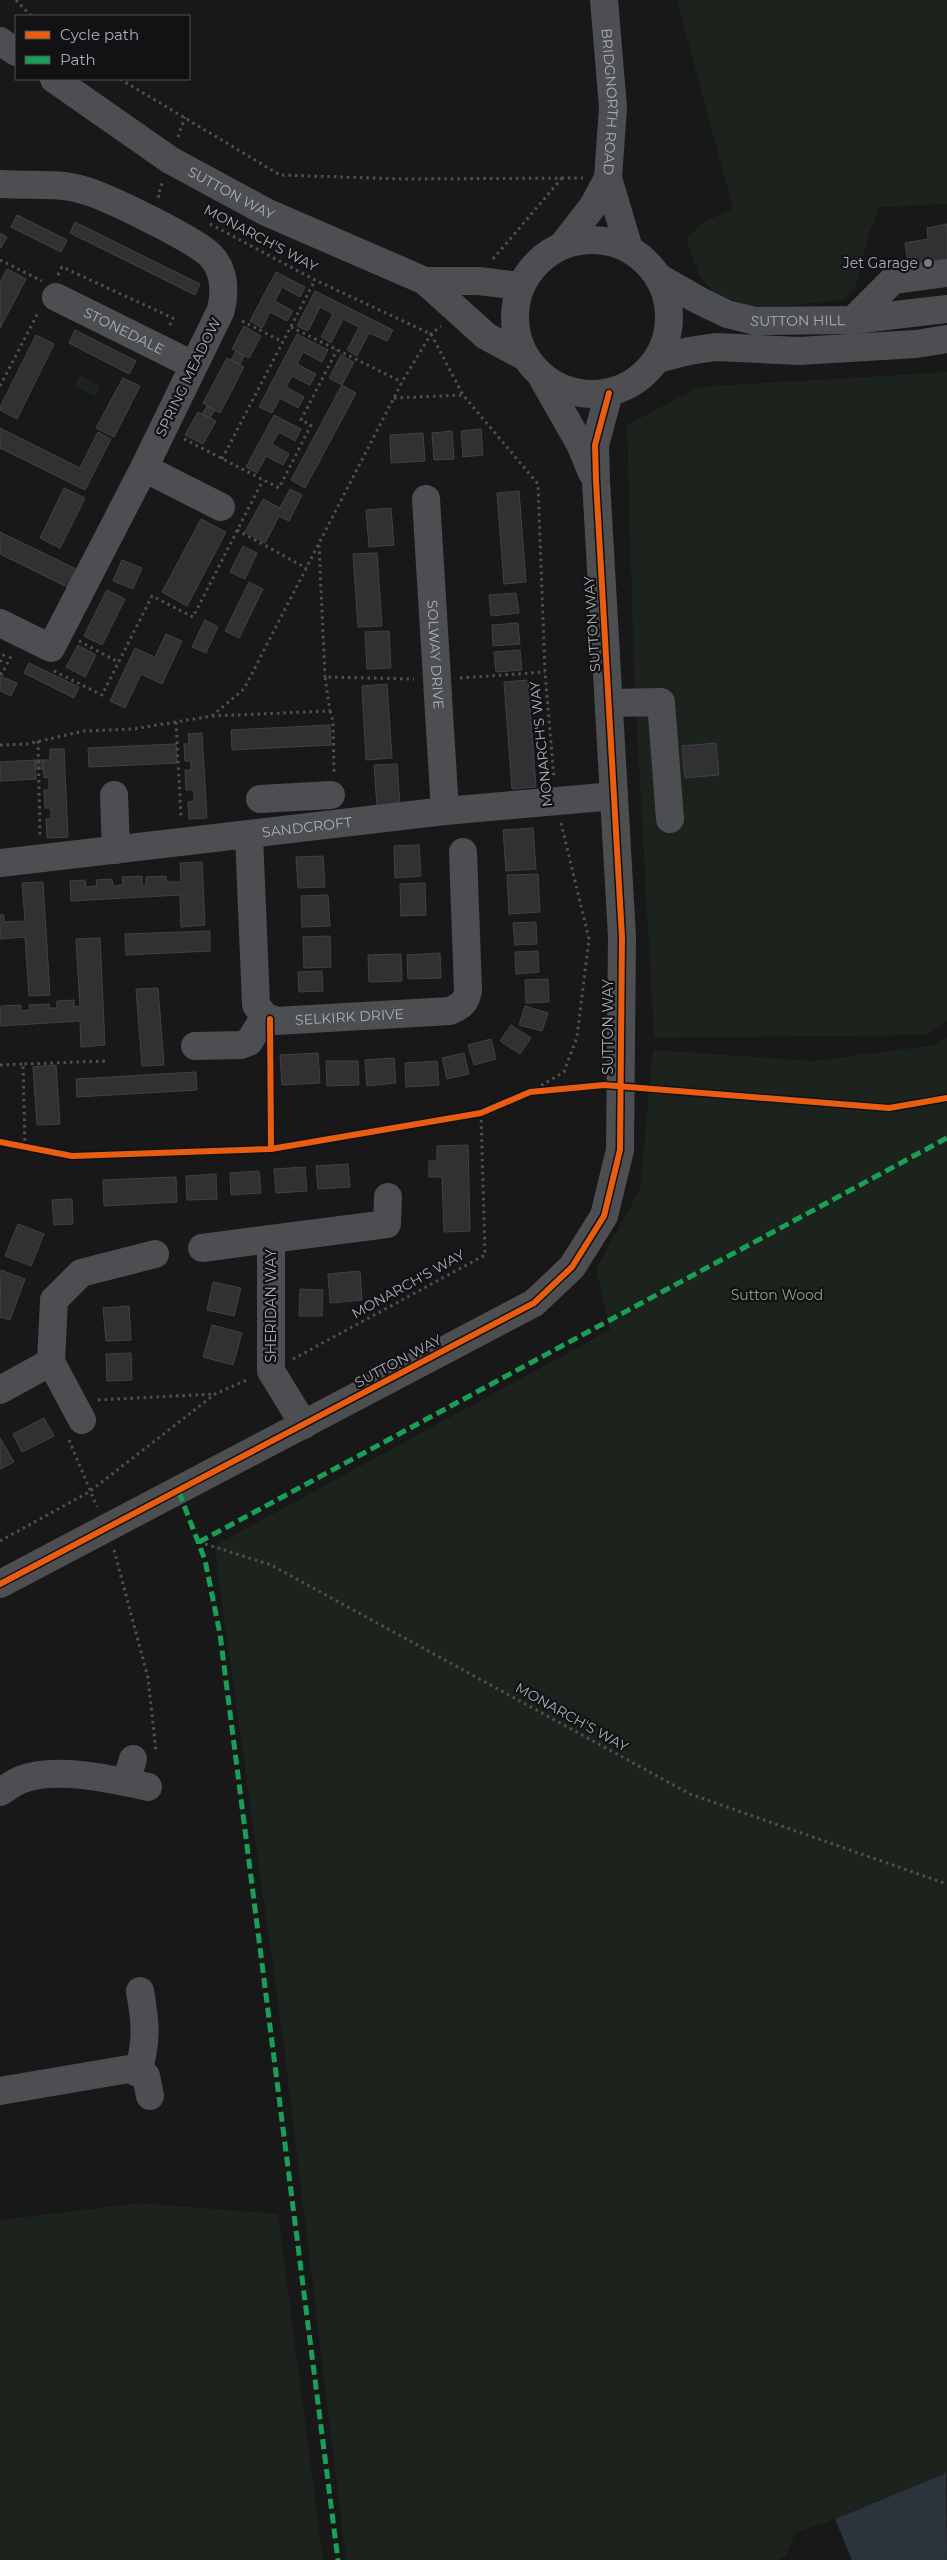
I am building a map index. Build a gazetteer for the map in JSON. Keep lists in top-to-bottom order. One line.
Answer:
{"streets":{"street":["BRIDGNORTH ROAD","SUTTON WAY","SUTTON HILL","STONEDALE","SPRING MEADOW","SOLWAY DRIVE","SANDCROFT","SELKIRK DRIVE","SHERIDAN WAY"],"path":["MONARCH'S WAY"]},"crossings":[["SUTTON WAY","SUTTON HILL"],["SUTTON WAY","SANDCROFT"],["SUTTON WAY","SHERIDAN WAY"],["MONARCH'S WAY","SANDCROFT"],["MONARCH'S WAY","SHERIDAN WAY"],["STONEDALE","SPRING MEADOW"],["SOLWAY DRIVE","SANDCROFT"]],"parks":["Sutton Wood"],"places":["Jet Garage"],"legend":["Cycle path","Path"]}
